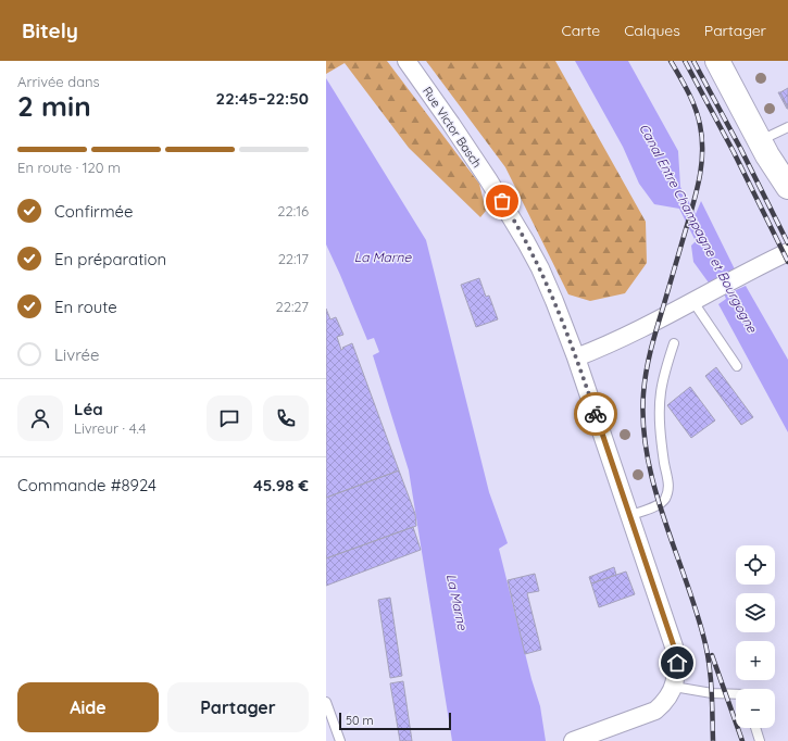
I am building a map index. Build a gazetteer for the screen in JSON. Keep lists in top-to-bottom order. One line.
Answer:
{"streets":{"street":["Rue Victor Basch"]},"water":["Canal Entre Champagne et Bourgogne","La Marne"],"scale_bar":"50 m","page":{"header":"Bitely","nav":["Carte","Calques","Partager"],"heading":["2 min","Arrivée dans","22:45–22:50"],"panel":["Léa","Livreur · 4.4","Commande #8924","45.98 €"],"bar":"En route · 120 m","list":[["Confirmée","22:16"],["En préparation","22:17"],["En route","22:27"],"Livrée"],"map_buttons":["+","−"],"buttons":["Aide","Partager"],"scale":"50 m"}}
